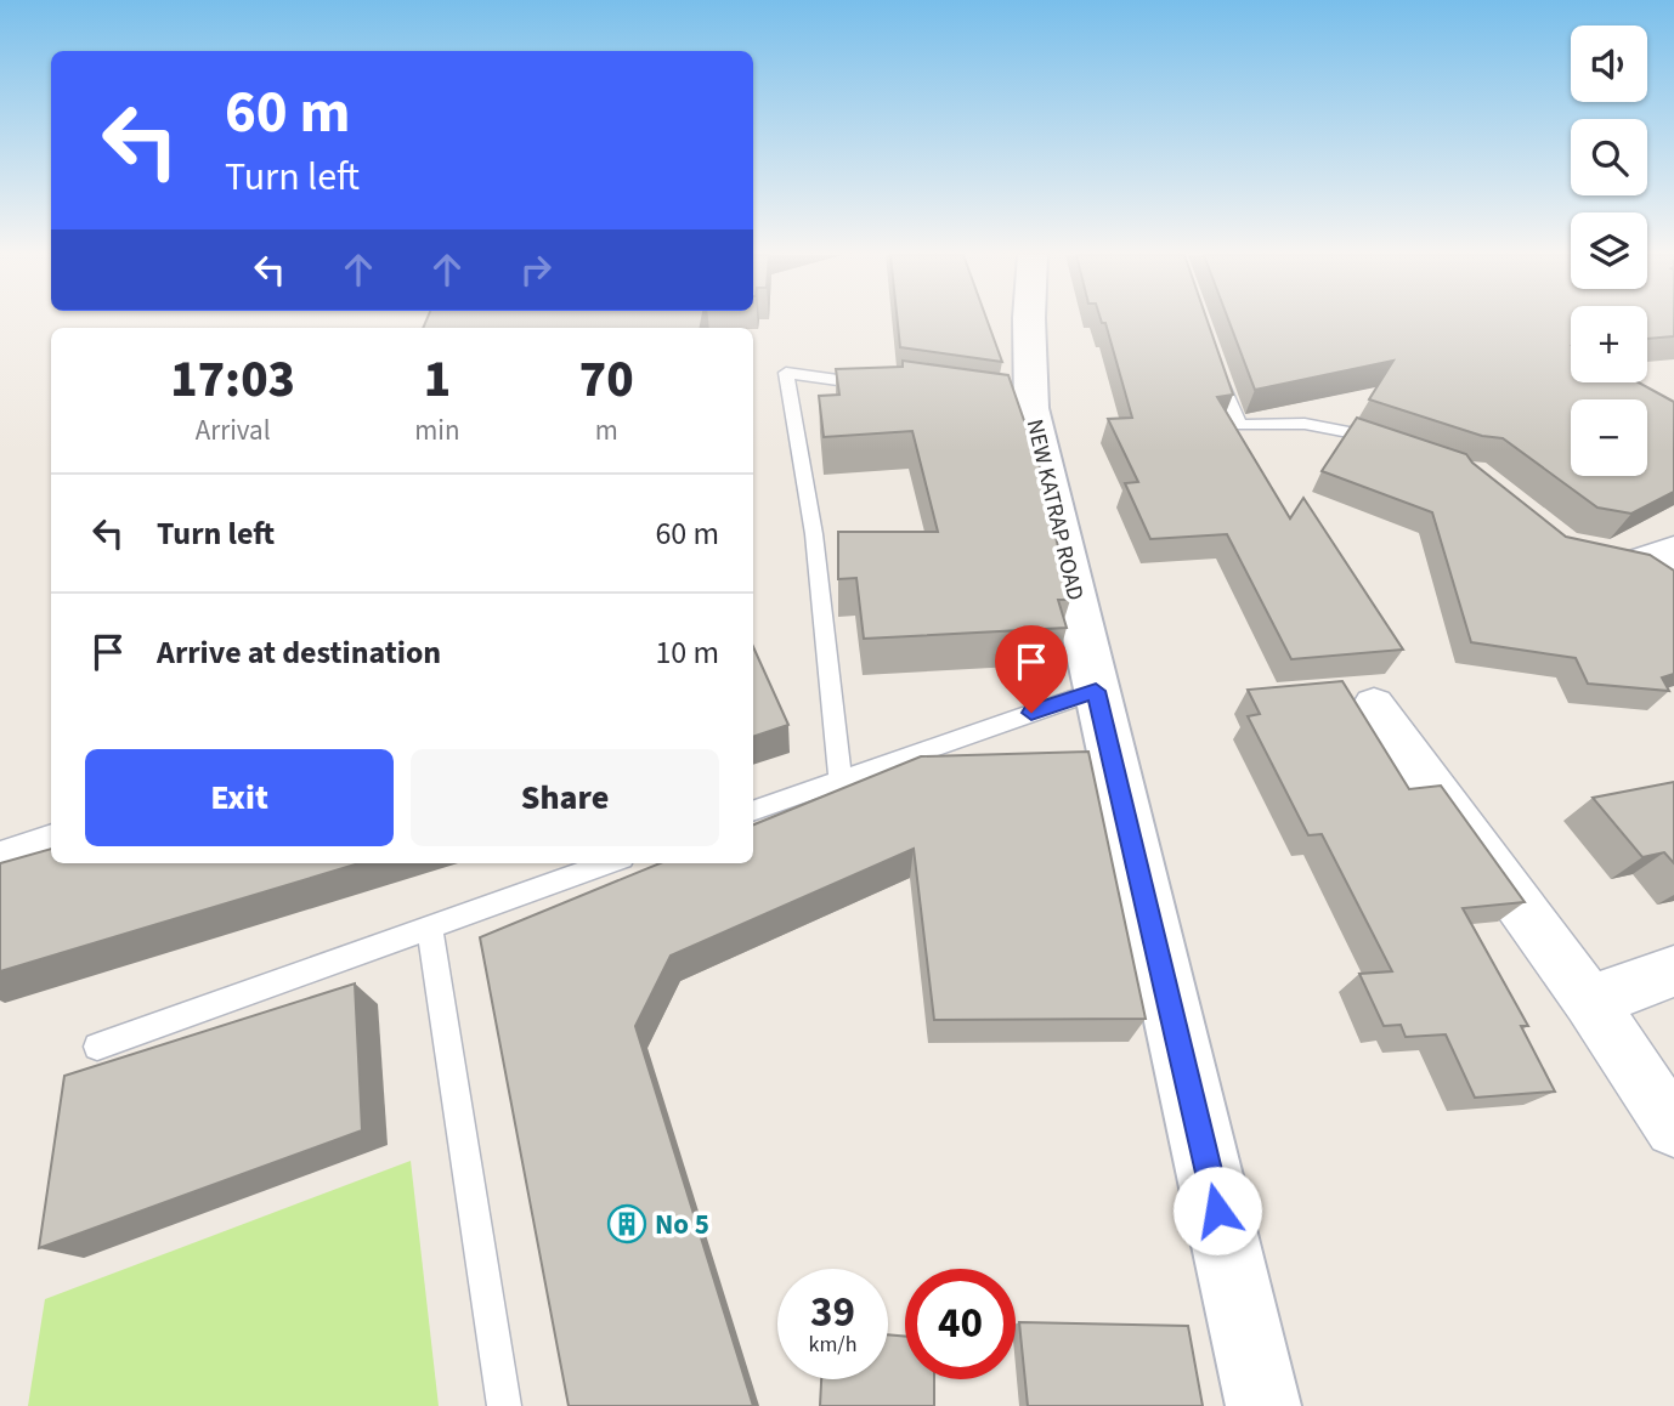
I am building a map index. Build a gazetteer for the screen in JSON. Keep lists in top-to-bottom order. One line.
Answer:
{"streets":{"street":["NEW KATRAP ROAD"]},"places":{"building":["No 5"]},"page":{"map_buttons":["+","−"],"turn":["60 m","Turn left"],"eta":["17:03","Arrival","1","min","70","m"],"list":[{"name":"Turn left","value":"60 m"},{"name":"Arrive at destination","value":"10 m"}],"buttons":["Exit","Share"],"speed":"39 km/h","limit":"40"}}
